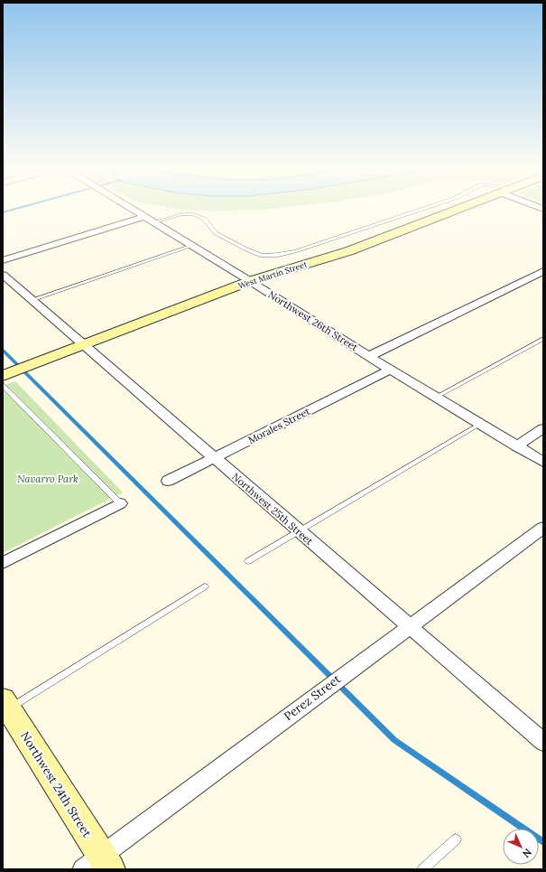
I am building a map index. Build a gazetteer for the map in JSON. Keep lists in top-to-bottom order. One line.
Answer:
{"streets":{"street":["West Martin Street","Northwest 26th Street","Morales Street","Northwest 25th Street","Perez Street","Northwest 24th Street"]},"crossings":[["West Martin Street","Northwest 26th Street"],["West Martin Street","Northwest 25th Street"],["Northwest 26th Street","Morales Street"],["Morales Street","Northwest 25th Street"],["Northwest 25th Street","Perez Street"],["Perez Street","Northwest 24th Street"]],"parks":["Navarro Park"],"north":"bottom right"}
